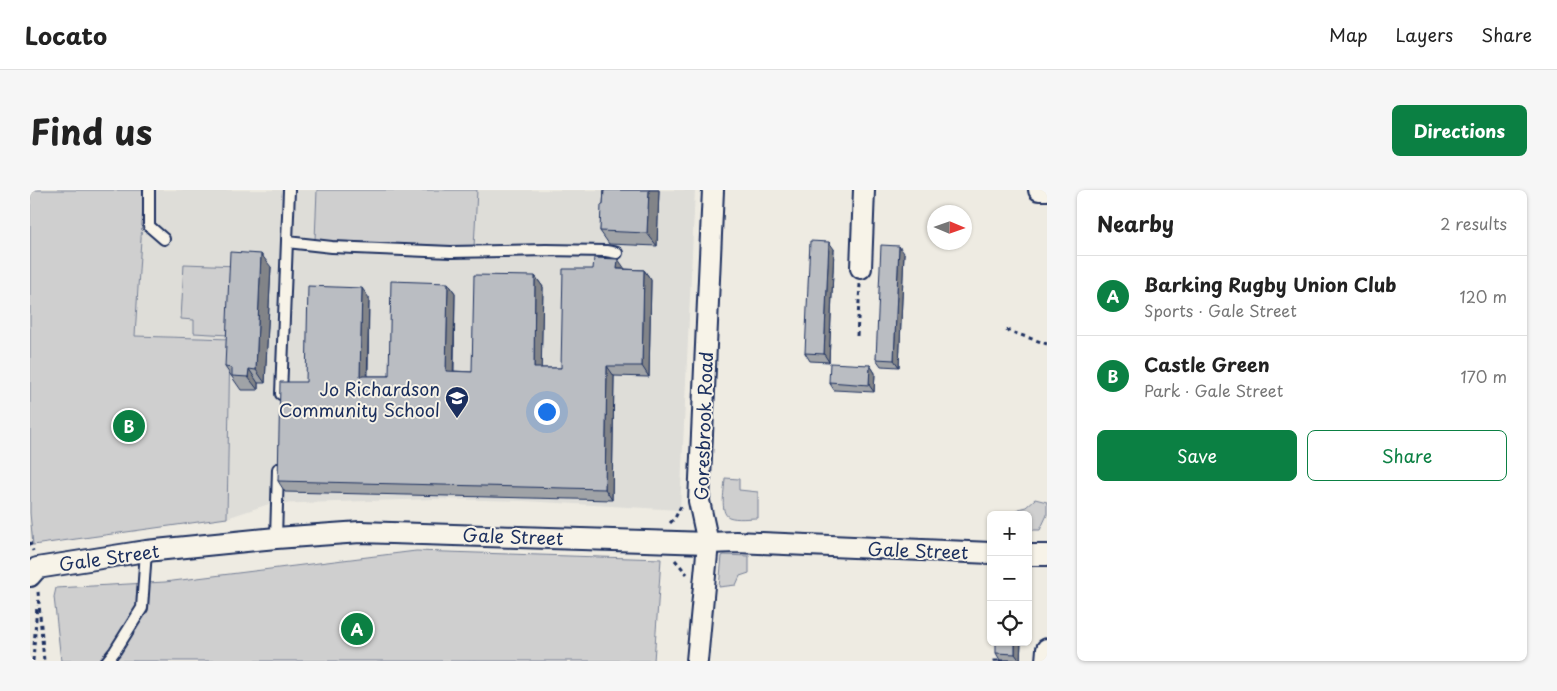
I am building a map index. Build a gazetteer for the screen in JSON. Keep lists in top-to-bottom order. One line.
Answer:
{"streets":{"street":["Goresbrook Road","Gale Street"]},"crossings":[["Goresbrook Road","Gale Street"]],"places":{"school or university":["Jo Richardson Community School"]},"north":"right","page":{"header":"Locato","nav":["Map","Layers","Share"],"title":"Find us","buttons":["Directions",["Save","Share"]],"heading":["Nearby","2 results"],"list":[{"mark":"A","name":"Barking Rugby Union Club","note":"Sports · Gale Street","value":"120 m"},{"mark":"B","name":"Castle Green","note":"Park · Gale Street","value":"170 m"}],"pins":["B","A"],"map_buttons":["+","−"]}}
